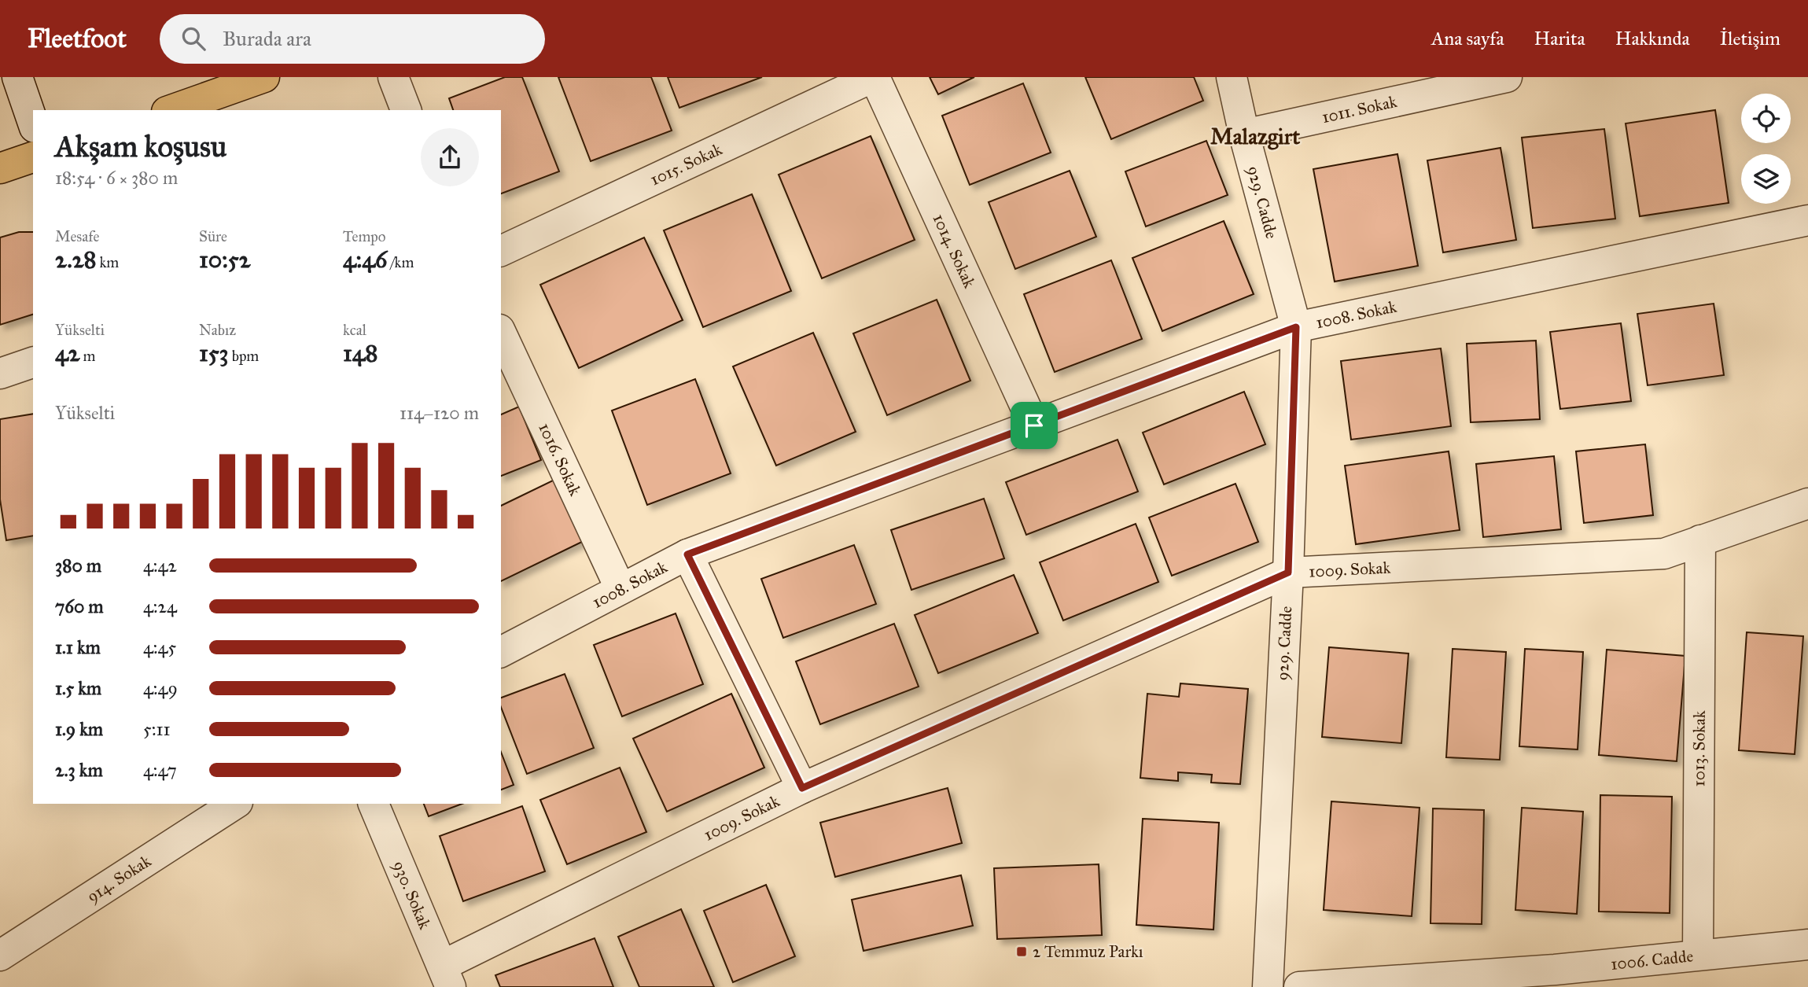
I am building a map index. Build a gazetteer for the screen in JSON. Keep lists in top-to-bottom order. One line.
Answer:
{"streets":{"street":["1011. Sokak","1015. Sokak","929. Cadde","1014. Sokak","1008. Sokak","1016. Sokak","1009. Sokak","1013. Sokak","914. Sokak","930. Sokak","1006. Cadde"]},"crossings":[["1011. Sokak","929. Cadde"],["1015. Sokak","1014. Sokak"],["929. Cadde","1008. Sokak"],["929. Cadde","1009. Sokak"],["1014. Sokak","1008. Sokak"],["1008. Sokak","1016. Sokak"],["1009. Sokak","1013. Sokak"],["1009. Sokak","930. Sokak"],["1013. Sokak","1006. Cadde"]],"districts":["Malazgirt"],"places":{"transit":["2 Temmuz Parkı"]},"page":{"header":"Fleetfoot","search":"Burada ara","nav":["Ana sayfa","Harita","Hakkında","İletişim"],"heading":["Akşam koşusu","18:54 · 6 × 380 m"],"stats":[["Mesafe","2.28 km"],["Süre","10:52"],["Tempo","4:46 /km"],["Yükselti","42 m"],["Nabız","153 bpm"],["kcal","148"]],"chart":["Yükselti","114–120 m"],"list":[{"name":"380 m","note":"4:42"},{"name":"760 m","note":"4:24"},{"name":"1.1 km","note":"4:45"},{"name":"1.5 km","note":"4:49"},{"name":"1.9 km","note":"5:11"},{"name":"2.3 km","note":"4:47"}]}}
